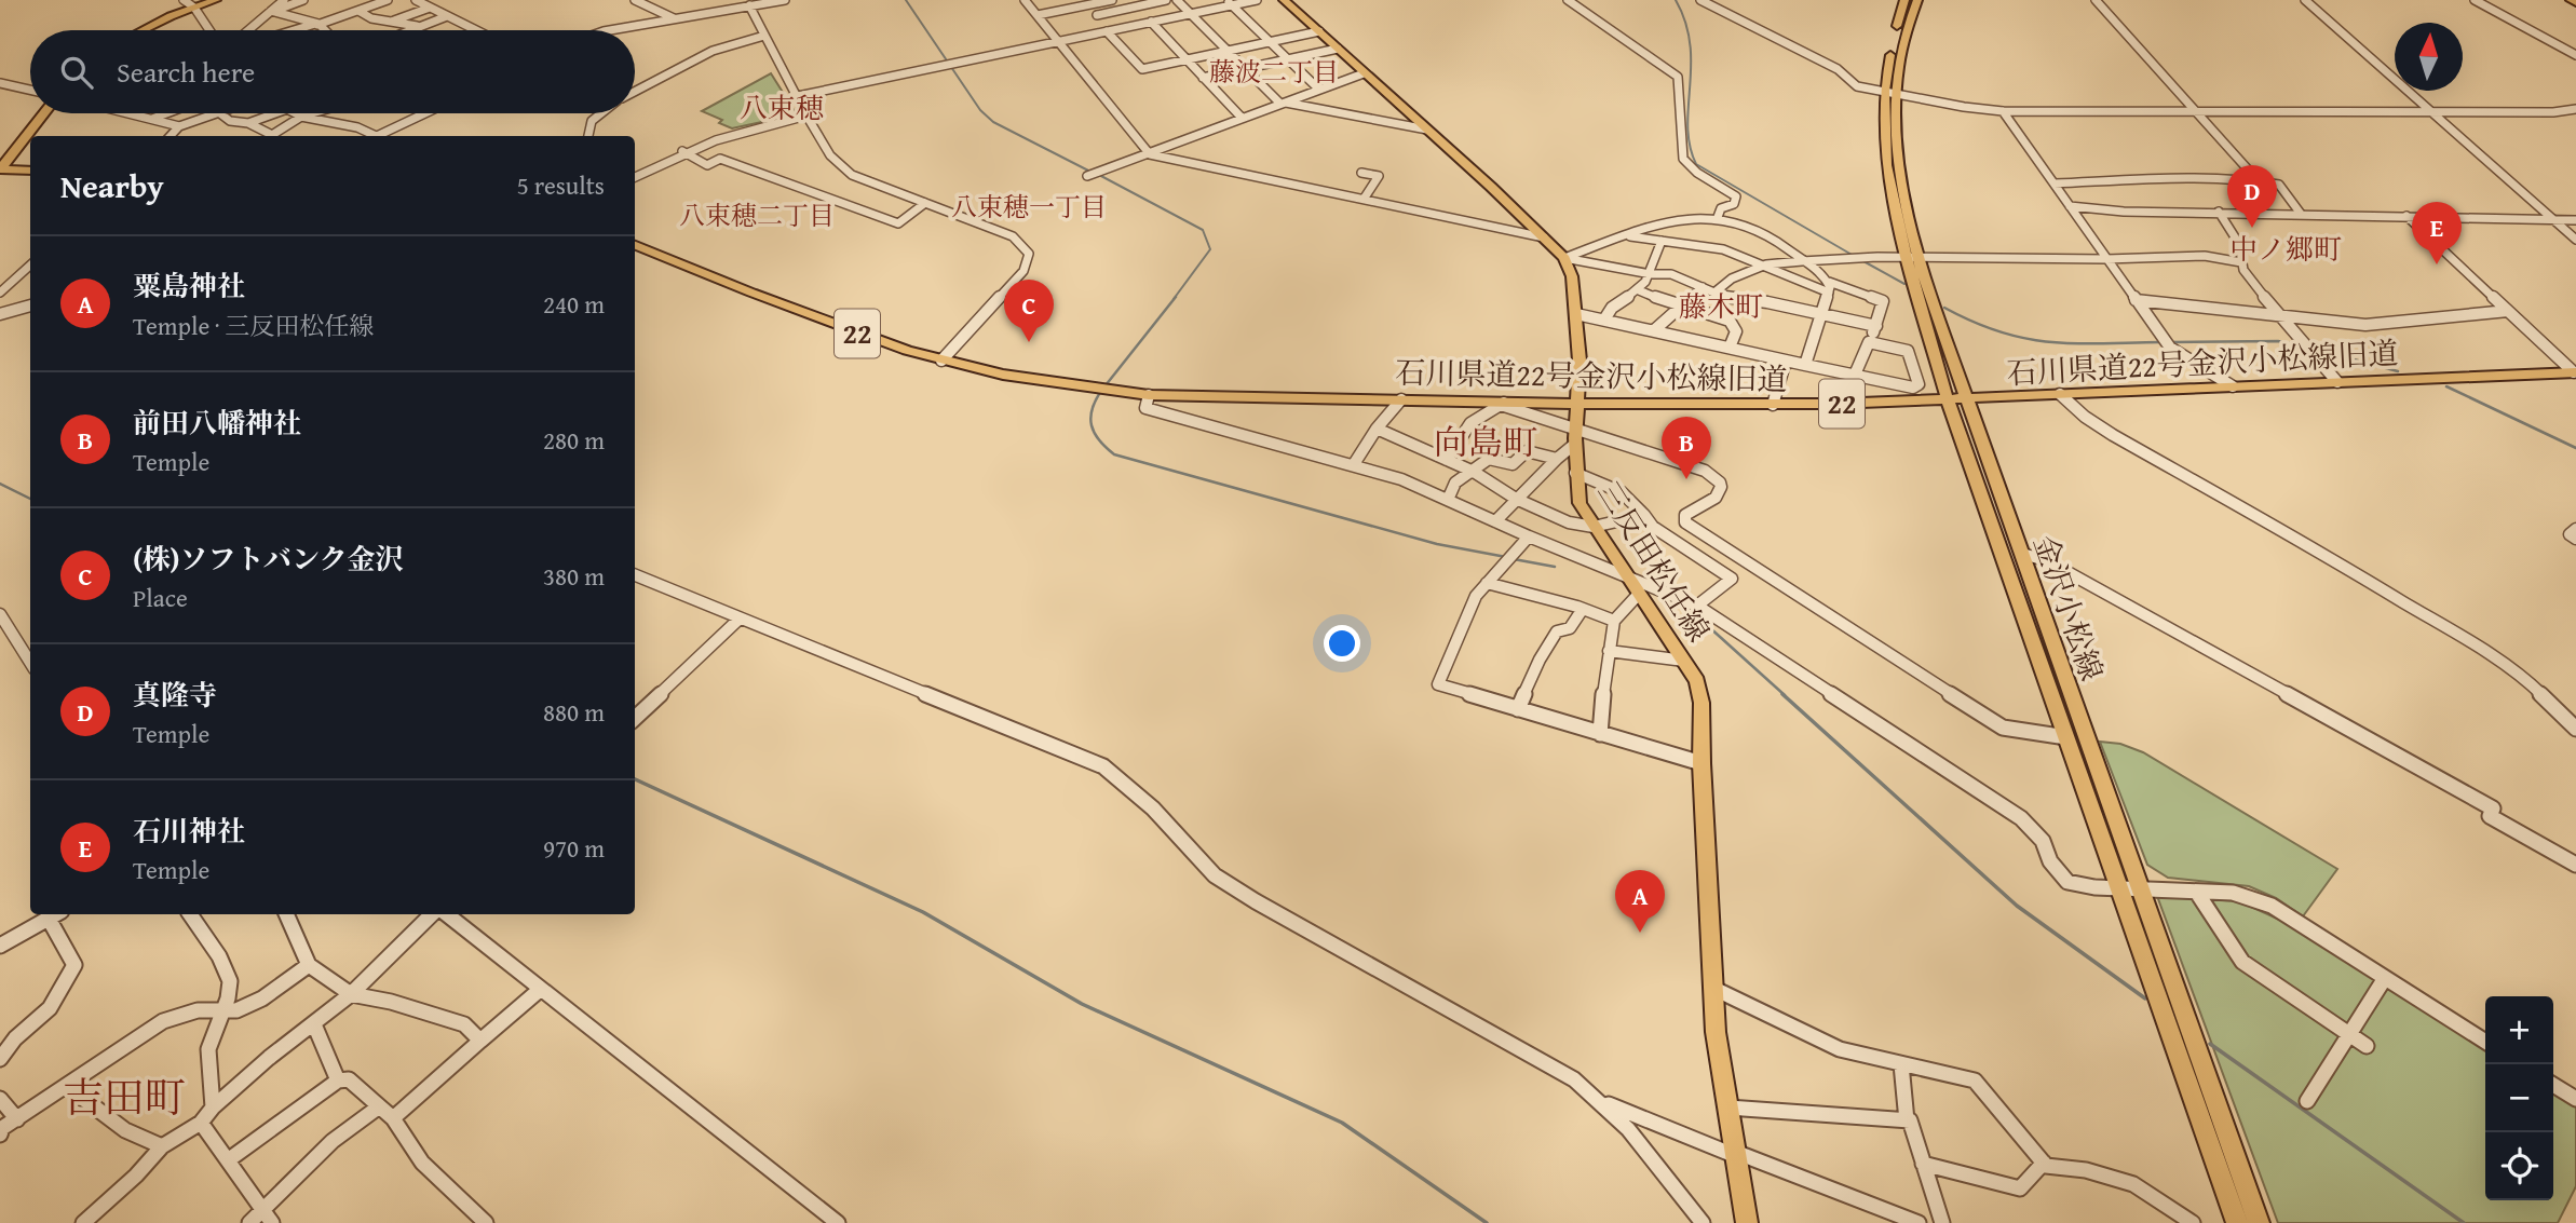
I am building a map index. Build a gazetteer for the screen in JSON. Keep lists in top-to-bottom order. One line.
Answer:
{"streets":{"main road":["22","石川県道22号金沢小松線旧道","三反田松任線","金沢小松線"]},"crossings":[["石川県道22号金沢小松線旧道","三反田松任線"],["石川県道22号金沢小松線旧道","金沢小松線"]],"districts":["藤波二丁目","八束穂","八束穂一丁目","八束穂二丁目","中ノ郷町","藤木町","向島町","吉田町"],"north":"top","page":{"search":"Search here","heading":["Nearby","5 results"],"pins":["D","E","C","B","A"],"list":[{"mark":"A","name":"粟島神社","note":"Temple · 三反田松任線","value":"240 m"},{"mark":"B","name":"前田八幡神社","note":"Temple","value":"280 m"},{"mark":"C","name":"(株)ソフトバンク金沢","note":"Place","value":"380 m"},{"mark":"D","name":"真隆寺","note":"Temple","value":"880 m"},{"mark":"E","name":"石川神社","note":"Temple","value":"970 m"}],"map_buttons":["+","−"]}}
